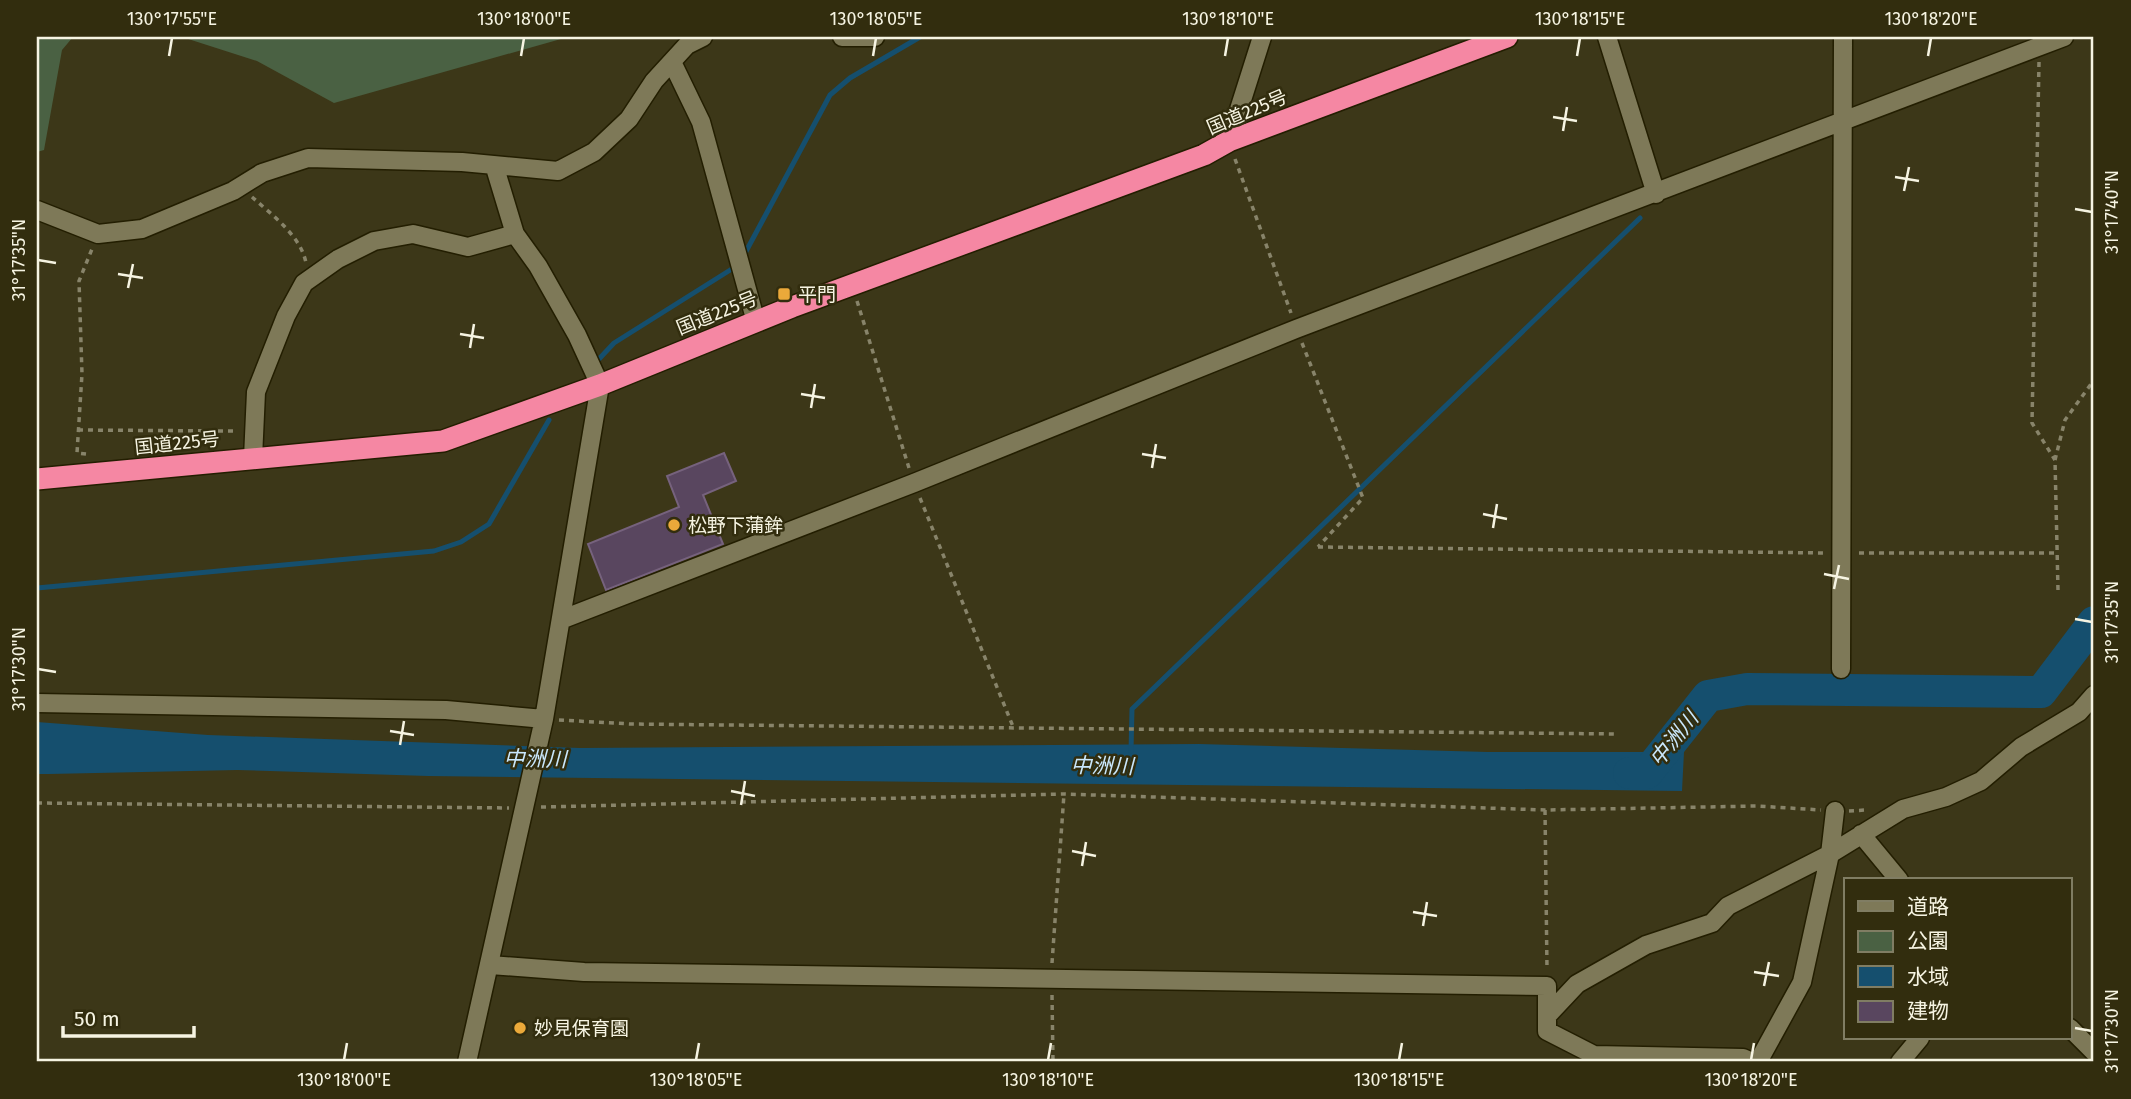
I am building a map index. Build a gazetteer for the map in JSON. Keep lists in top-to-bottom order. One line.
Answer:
{"streets":{"highway":["国道225号"]},"water":["中洲川"],"places":{"transit":["平門"],"other":["松野下蒲鉾","妙見保育園"]},"legend":["道路","公園","水域","建物"],"scale_bar":"50 m","coordinates":["130°17'55\"E","130°18'00\"E","130°18'05\"E","130°18'10\"E","130°18'15\"E","130°18'20\"E","31°17'40\"N","31°17'35\"N","31°17'30\"N"]}
